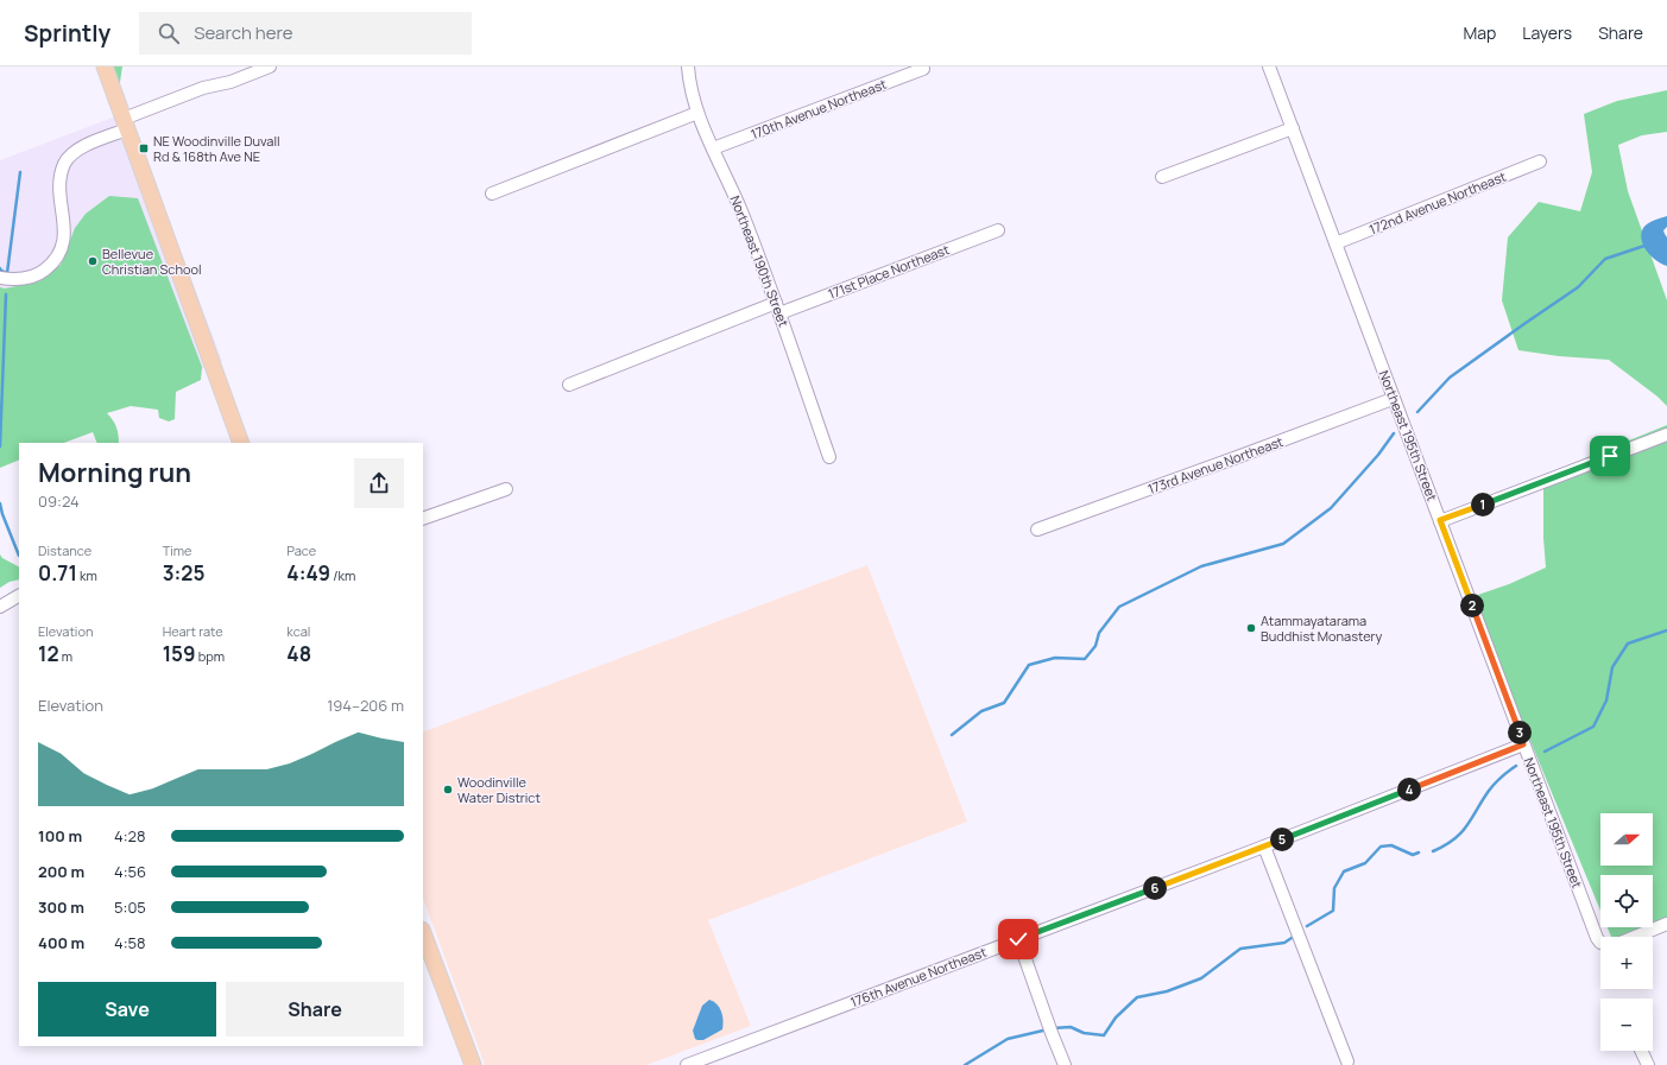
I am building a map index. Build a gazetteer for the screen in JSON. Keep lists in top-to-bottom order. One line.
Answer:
{"streets":{"street":["170th Avenue Northeast","172nd Avenue Northeast","Northeast 190th Street","171st Place Northeast","Northeast 195th Street","173rd Avenue Northeast","176th Avenue Northeast"]},"crossings":[["170th Avenue Northeast","Northeast 190th Street"],["172nd Avenue Northeast","Northeast 195th Street"],["Northeast 190th Street","171st Place Northeast"],["Northeast 195th Street","173rd Avenue Northeast"],["Northeast 195th Street","176th Avenue Northeast"]],"places":{"transit":["NE Woodinville Duvall Rd & 168th Ave NE"],"other":["Bellevue Christian School","Atammayatarama Buddhist Monastery","Woodinville Water District"]},"north":"right","page":{"header":"Sprintly","search":"Search here","nav":["Map","Layers","Share"],"heading":["Morning run","09:24"],"pins":["1","2","3","4","5","6"],"stats":[["Distance","0.71 km"],["Time","3:25"],["Pace","4:49 /km"],["Elevation","12 m"],["Heart rate","159 bpm"],["kcal","48"]],"chart":["Elevation","194–206 m"],"map_buttons":["+","−"],"list":[{"name":"100 m","note":"4:28"},{"name":"200 m","note":"4:56"},{"name":"300 m","note":"5:05"},{"name":"400 m","note":"4:58"}],"buttons":["Save","Share"]}}
